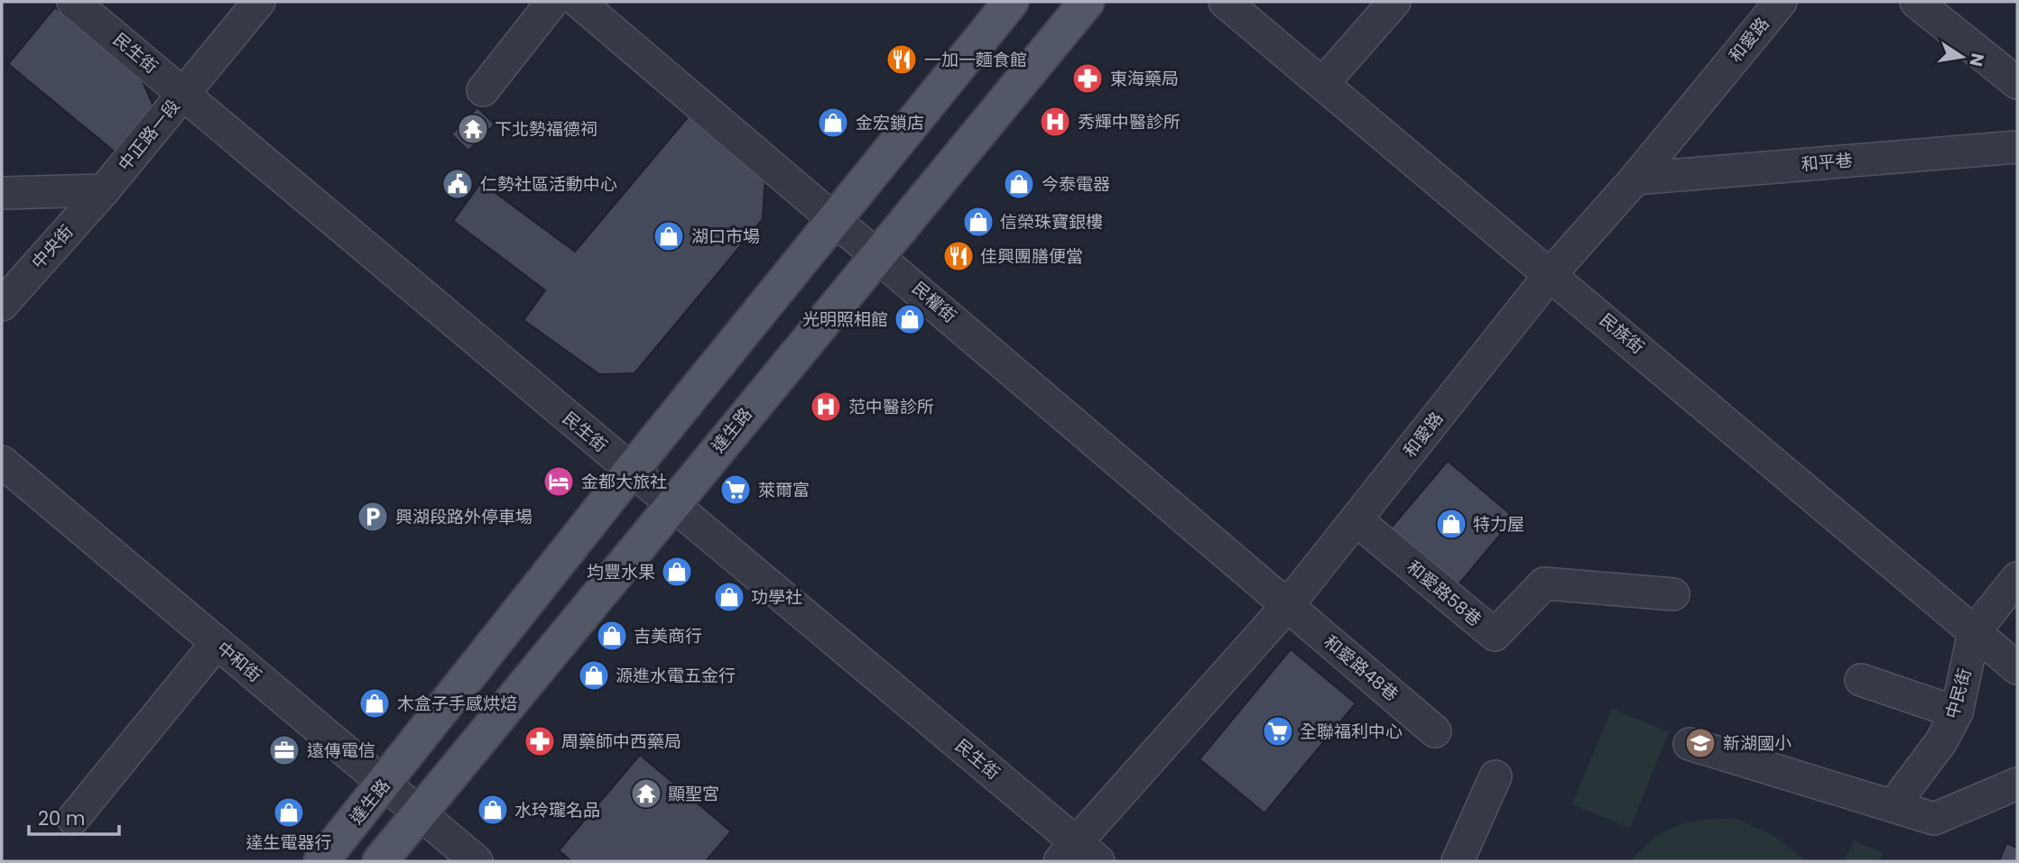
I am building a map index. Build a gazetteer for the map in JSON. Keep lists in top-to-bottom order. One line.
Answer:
{"streets":{"main road":["達生路"],"street":["和愛路","民生街","中正路一段","和平巷","中央街","民權街","民族街","和愛路58巷","中和街","和愛路48巷","中民街"]},"crossings":[["和愛路","民生街"],["和愛路","和平巷"],["和愛路","民權街"],["和愛路","民族街"],["和愛路","和愛路58巷"],["和愛路","和愛路48巷"],["民生街","中正路一段"],["民生街","達生路"],["中正路一段","中央街"],["民權街","達生路"],["民權街","和愛路48巷"],["民族街","中民街"],["達生路","中和街"]],"places":{"restaurant":["一加一麵食館","佳興團膳便當"],"pharmacy":["東海藥局","周藥師中西藥局"],"hospital":["秀輝中醫診所","范中醫診所"],"shop":["金宏鎖店","今泰電器","信榮珠寶銀樓","湖口市場","光明照相館","特力屋","均豐水果","功學社","吉美商行","源進水電五金行","木盒子手感烘焙","水玲瓏名品","達生電器行"],"temple":["下北勢福德祠","顯聖宮"],"public building":["仁勢社區活動中心"],"hotel":["金都大旅社"],"supermarket":["萊爾富","全聯福利中心"],"parking":["興湖段路外停車場"],"school or university":["新湖國小"],"office":["遠傳電信"]},"scale_bar":"20 m","north":"right"}
